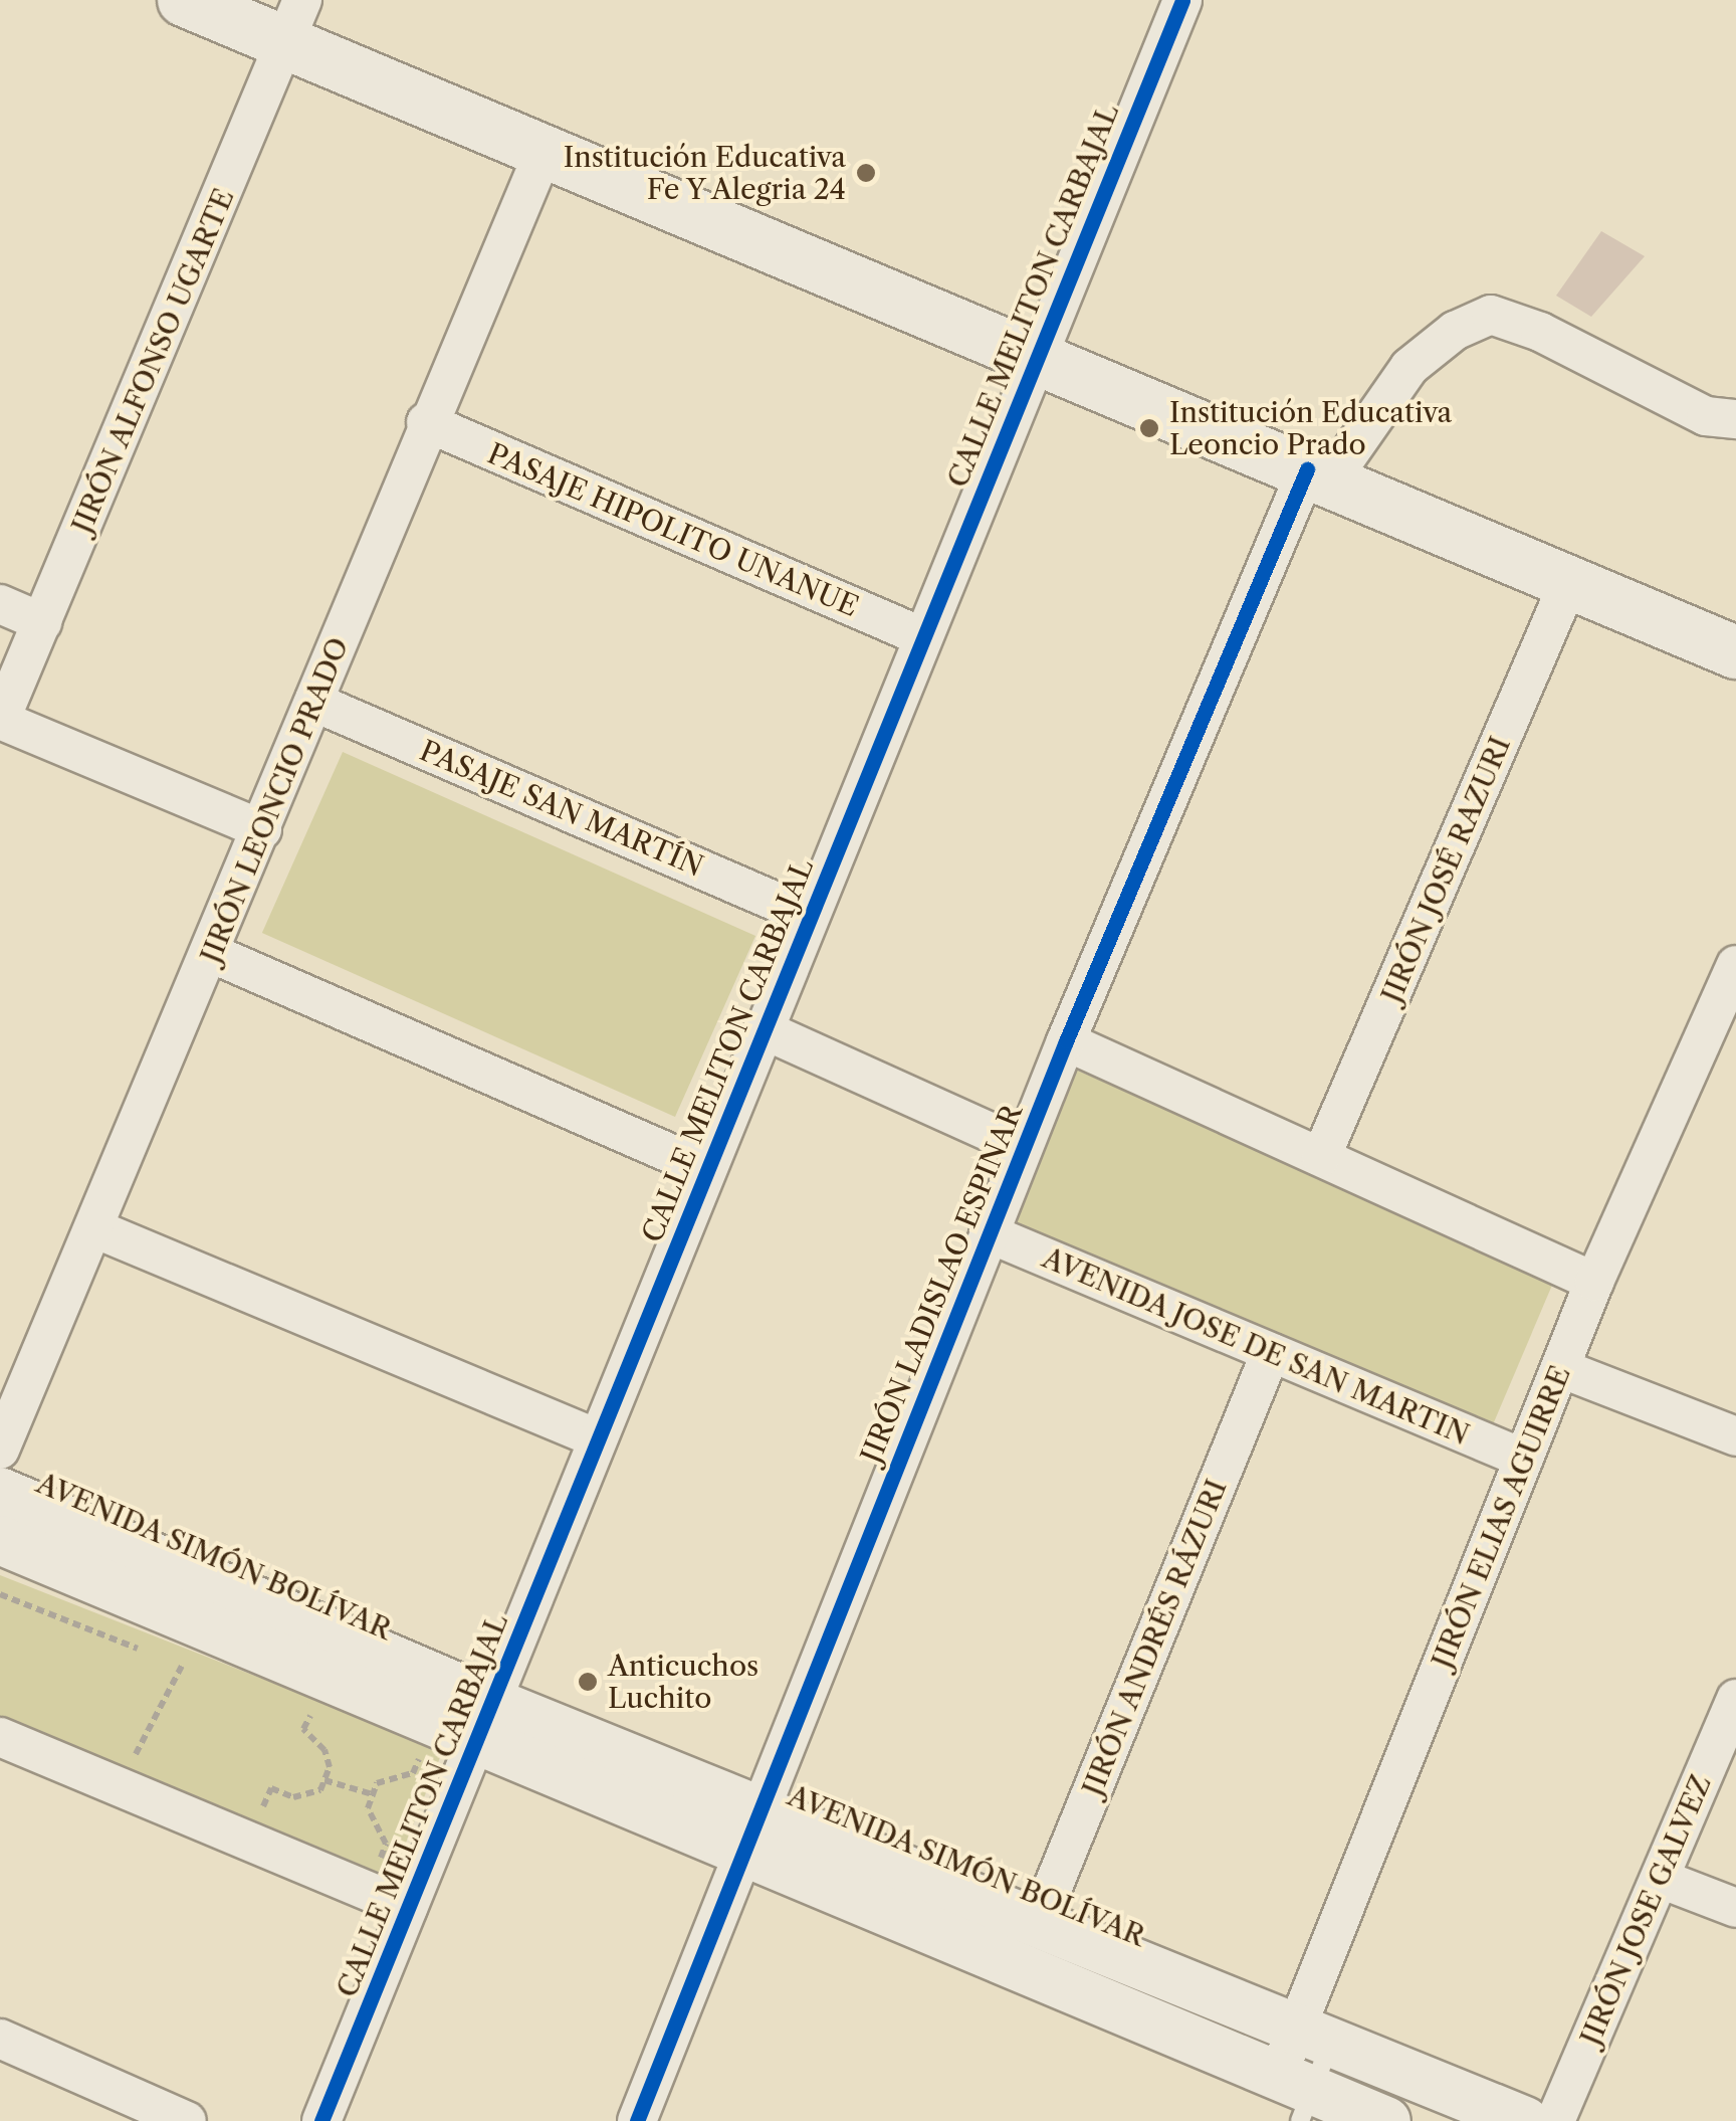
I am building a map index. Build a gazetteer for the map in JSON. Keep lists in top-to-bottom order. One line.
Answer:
{"streets":{"street":["CALLE MELITON CARBAJAL","JIRÓN ALFONSO UGARTE","PASAJE HIPOLITO UNANUE","JIRÓN LEONCIO PRADO","PASAJE SAN MARTÍN","JIRÓN JOSÉ RAZURI","JIRÓN LADISLAO ESPINAR","AVENIDA JOSE DE SAN MARTIN","JIRÓN ELIAS AGUIRRE","AVENIDA SIMÓN BOLÍVAR","JIRÓN ANDRÉS RÁZURI","JIRÓN JOSE GALVEZ"]},"crossings":[["CALLE MELITON CARBAJAL","PASAJE HIPOLITO UNANUE"],["CALLE MELITON CARBAJAL","PASAJE SAN MARTÍN"],["CALLE MELITON CARBAJAL","AVENIDA SIMÓN BOLÍVAR"],["PASAJE HIPOLITO UNANUE","JIRÓN LEONCIO PRADO"],["JIRÓN LEONCIO PRADO","PASAJE SAN MARTÍN"],["JIRÓN LADISLAO ESPINAR","AVENIDA JOSE DE SAN MARTIN"],["JIRÓN LADISLAO ESPINAR","AVENIDA SIMÓN BOLÍVAR"],["AVENIDA JOSE DE SAN MARTIN","JIRÓN ELIAS AGUIRRE"],["AVENIDA JOSE DE SAN MARTIN","JIRÓN ANDRÉS RÁZURI"],["JIRÓN ELIAS AGUIRRE","AVENIDA SIMÓN BOLÍVAR"],["AVENIDA SIMÓN BOLÍVAR","JIRÓN ANDRÉS RÁZURI"]],"places":["Institución Educativa Fe Y Alegria 24","Institución Educativa Leoncio Prado","Anticuchos Luchito"]}
